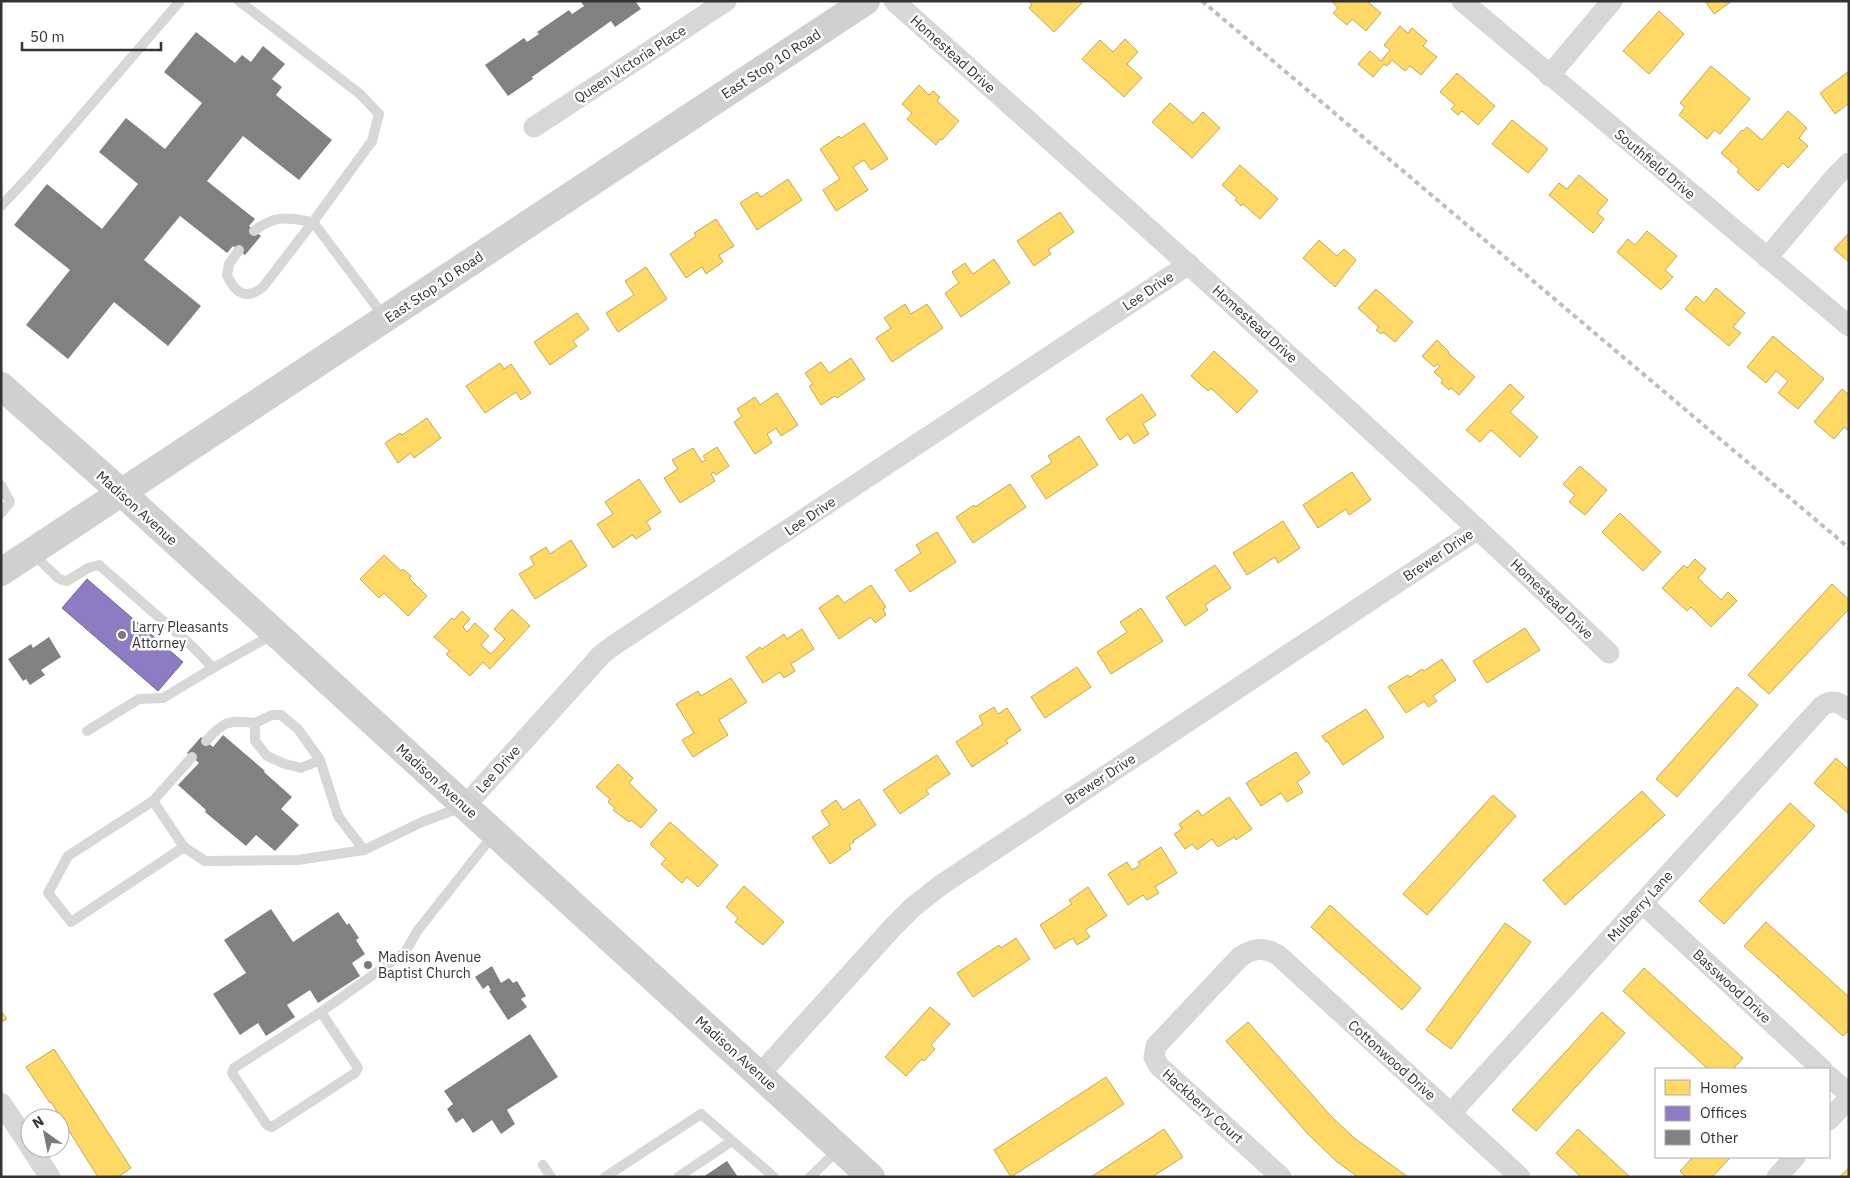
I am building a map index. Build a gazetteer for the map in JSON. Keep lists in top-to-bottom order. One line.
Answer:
{"streets":{"main road":["East Stop 10 Road","Madison Avenue"],"street":["Homestead Drive","Queen Victoria Place","Southfield Drive","Lee Drive","Brewer Drive","Mulberry Lane","Basswood Drive","Cottonwood Drive","Hackberry Court"]},"crossings":[["Homestead Drive","Lee Drive"],["Homestead Drive","Brewer Drive"],["East Stop 10 Road","Madison Avenue"],["Lee Drive","Madison Avenue"],["Madison Avenue","Brewer Drive"],["Mulberry Lane","Basswood Drive"],["Mulberry Lane","Cottonwood Drive"],["Cottonwood Drive","Hackberry Court"]],"places":["Larry Pleasants Attorney","Madison Avenue Baptist Church"],"legend":["Homes","Offices","Other"],"scale_bar":"50 m","north":"top left"}
